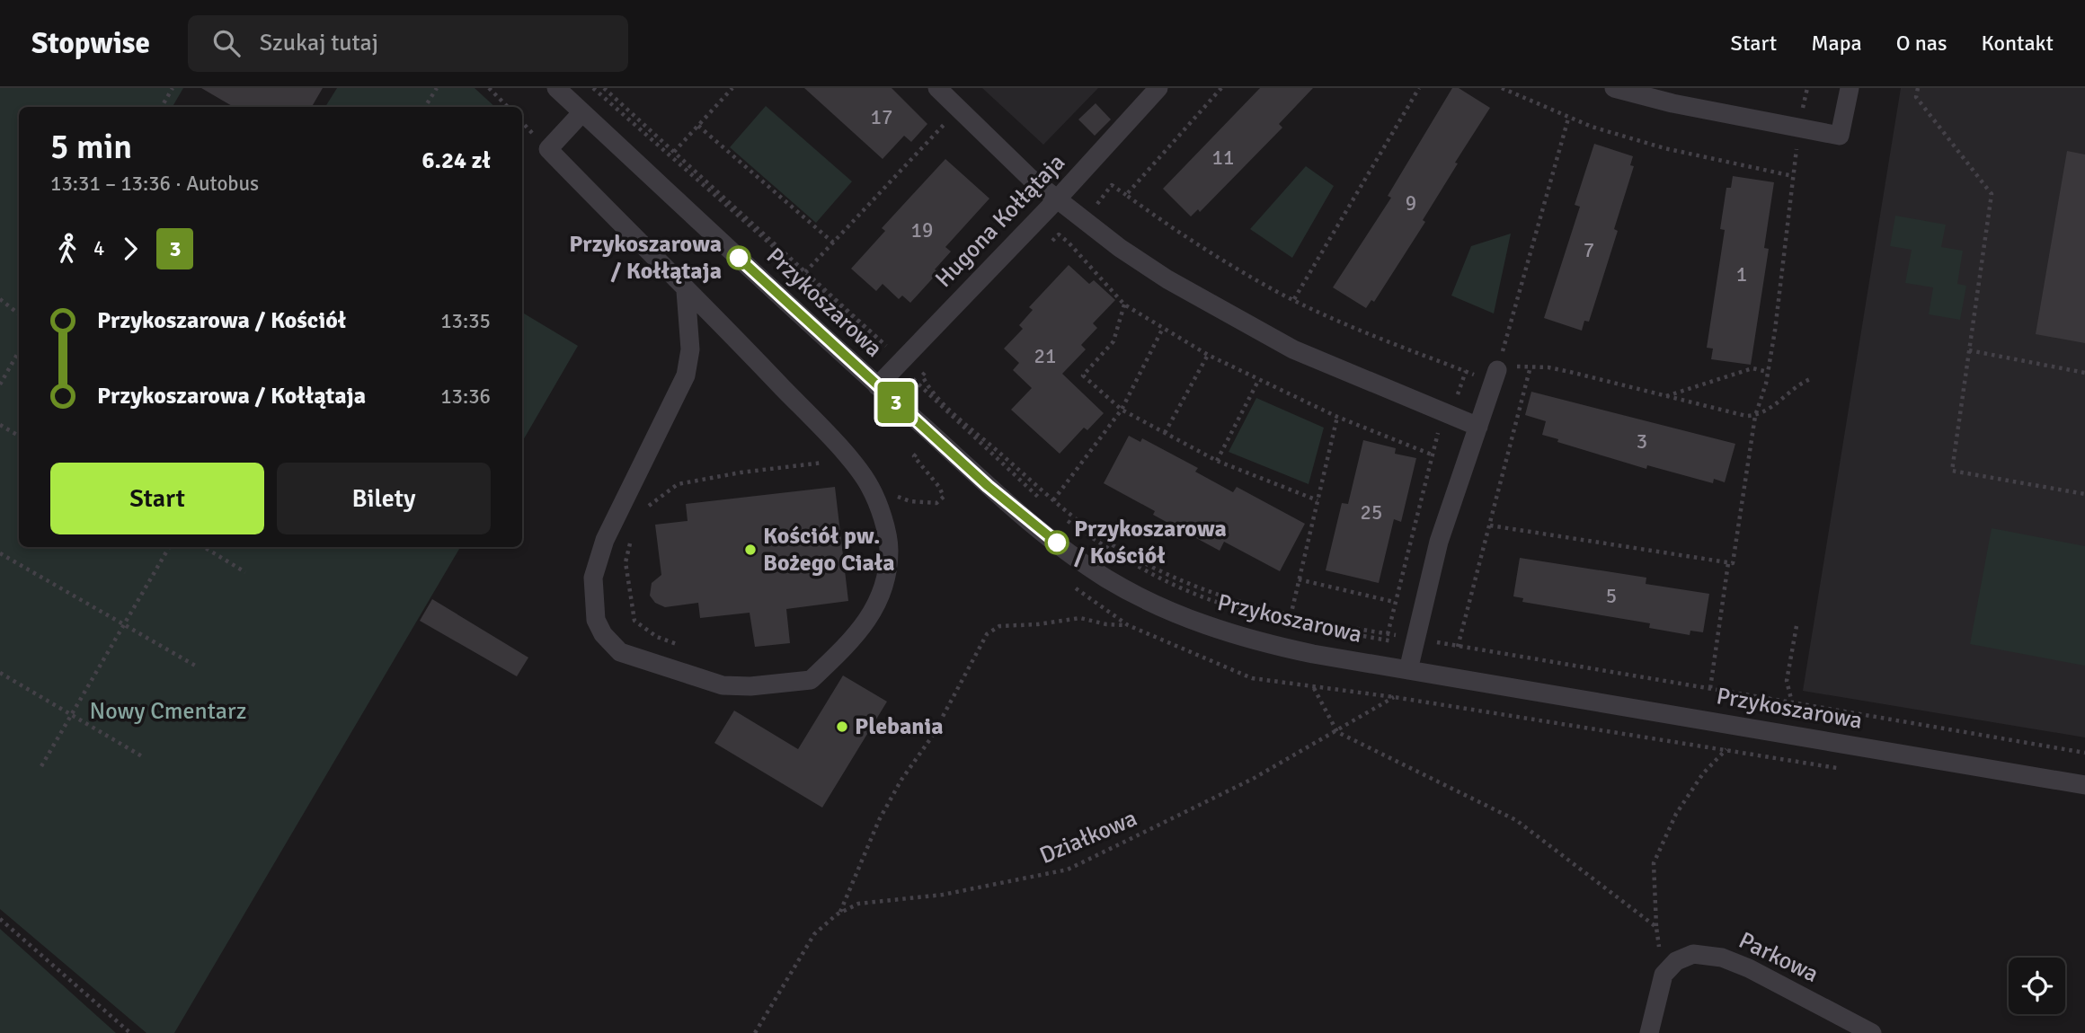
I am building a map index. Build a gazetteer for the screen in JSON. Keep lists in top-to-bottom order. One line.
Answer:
{"streets":{"street":["Hugona Kołłątaja","Przykoszarowa","Parkowa"],"path":["Działkowa"]},"crossings":[["Hugona Kołłątaja","Przykoszarowa"]],"parks":["Nowy Cmentarz"],"places":["Przykoszarowa / Kołłątaja","Przykoszarowa / Kościół","Kościół pw. Bożego Ciała","Plebania"],"lines":["bus line 3"],"house_numbers":["17","11","9","19","7","1","21","3","25","5"],"page":{"header":"Stopwise","search":"Szukaj tutaj","nav":["Start","Mapa","O nas","Kontakt"],"on_map":"3","heading":["5 min","13:31 – 13:36 · Autobus","6.24 zł"],"legs":["4","3"],"list":[{"name":"Przykoszarowa / Kościół","value":"13:35"},{"name":"Przykoszarowa / Kołłątaja","value":"13:36"}],"buttons":["Start","Bilety"]}}
